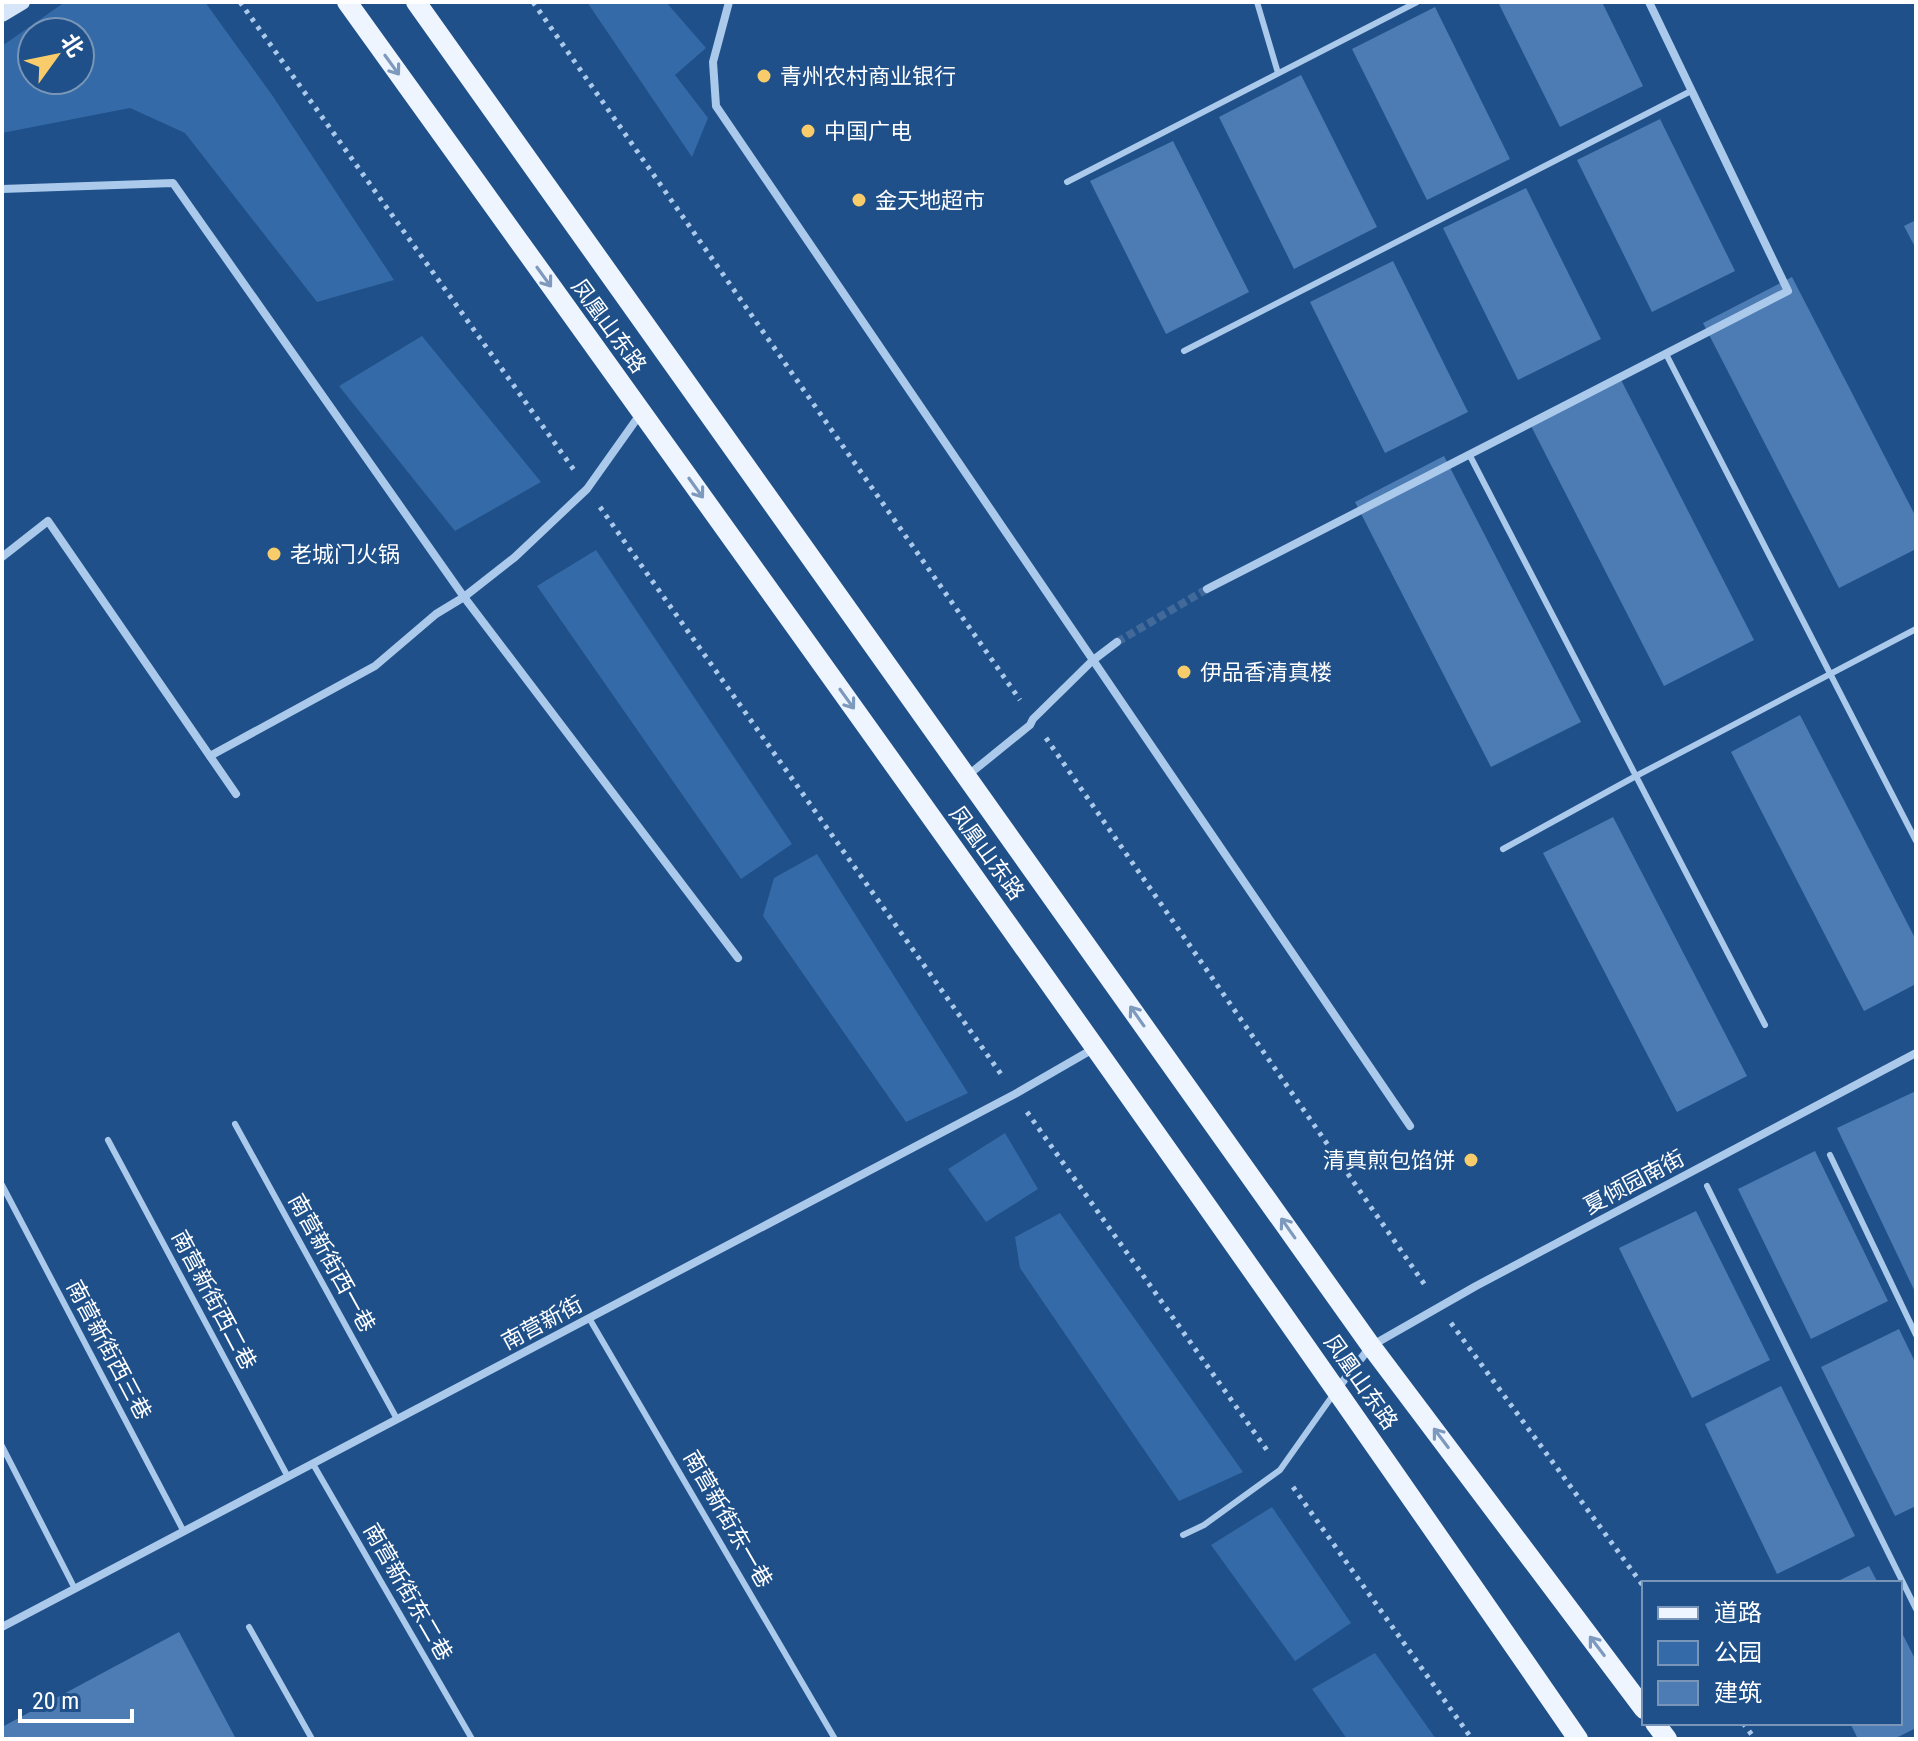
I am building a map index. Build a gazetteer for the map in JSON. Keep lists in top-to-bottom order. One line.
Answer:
{"streets":{"main road":["凤凰山东路"],"street":["夏倾园南街","南营新街"],"lane":["南营新街西一巷","南营新街西二巷","南营新街西三巷","南营新街东一巷","南营新街东二巷"]},"crossings":[["凤凰山东路","夏倾园南街"],["凤凰山东路","南营新街"],["南营新街西一巷","南营新街"],["南营新街西二巷","南营新街"],["南营新街","南营新街西三巷"],["南营新街","南营新街东一巷"],["南营新街","南营新街东二巷"]],"places":["青州农村商业银行","中国广电","金天地超市","老城门火锅","伊品香清真楼","清真煎包馅饼"],"legend":["道路","公园","建筑"],"scale_bar":"20 m","north":"top right"}
